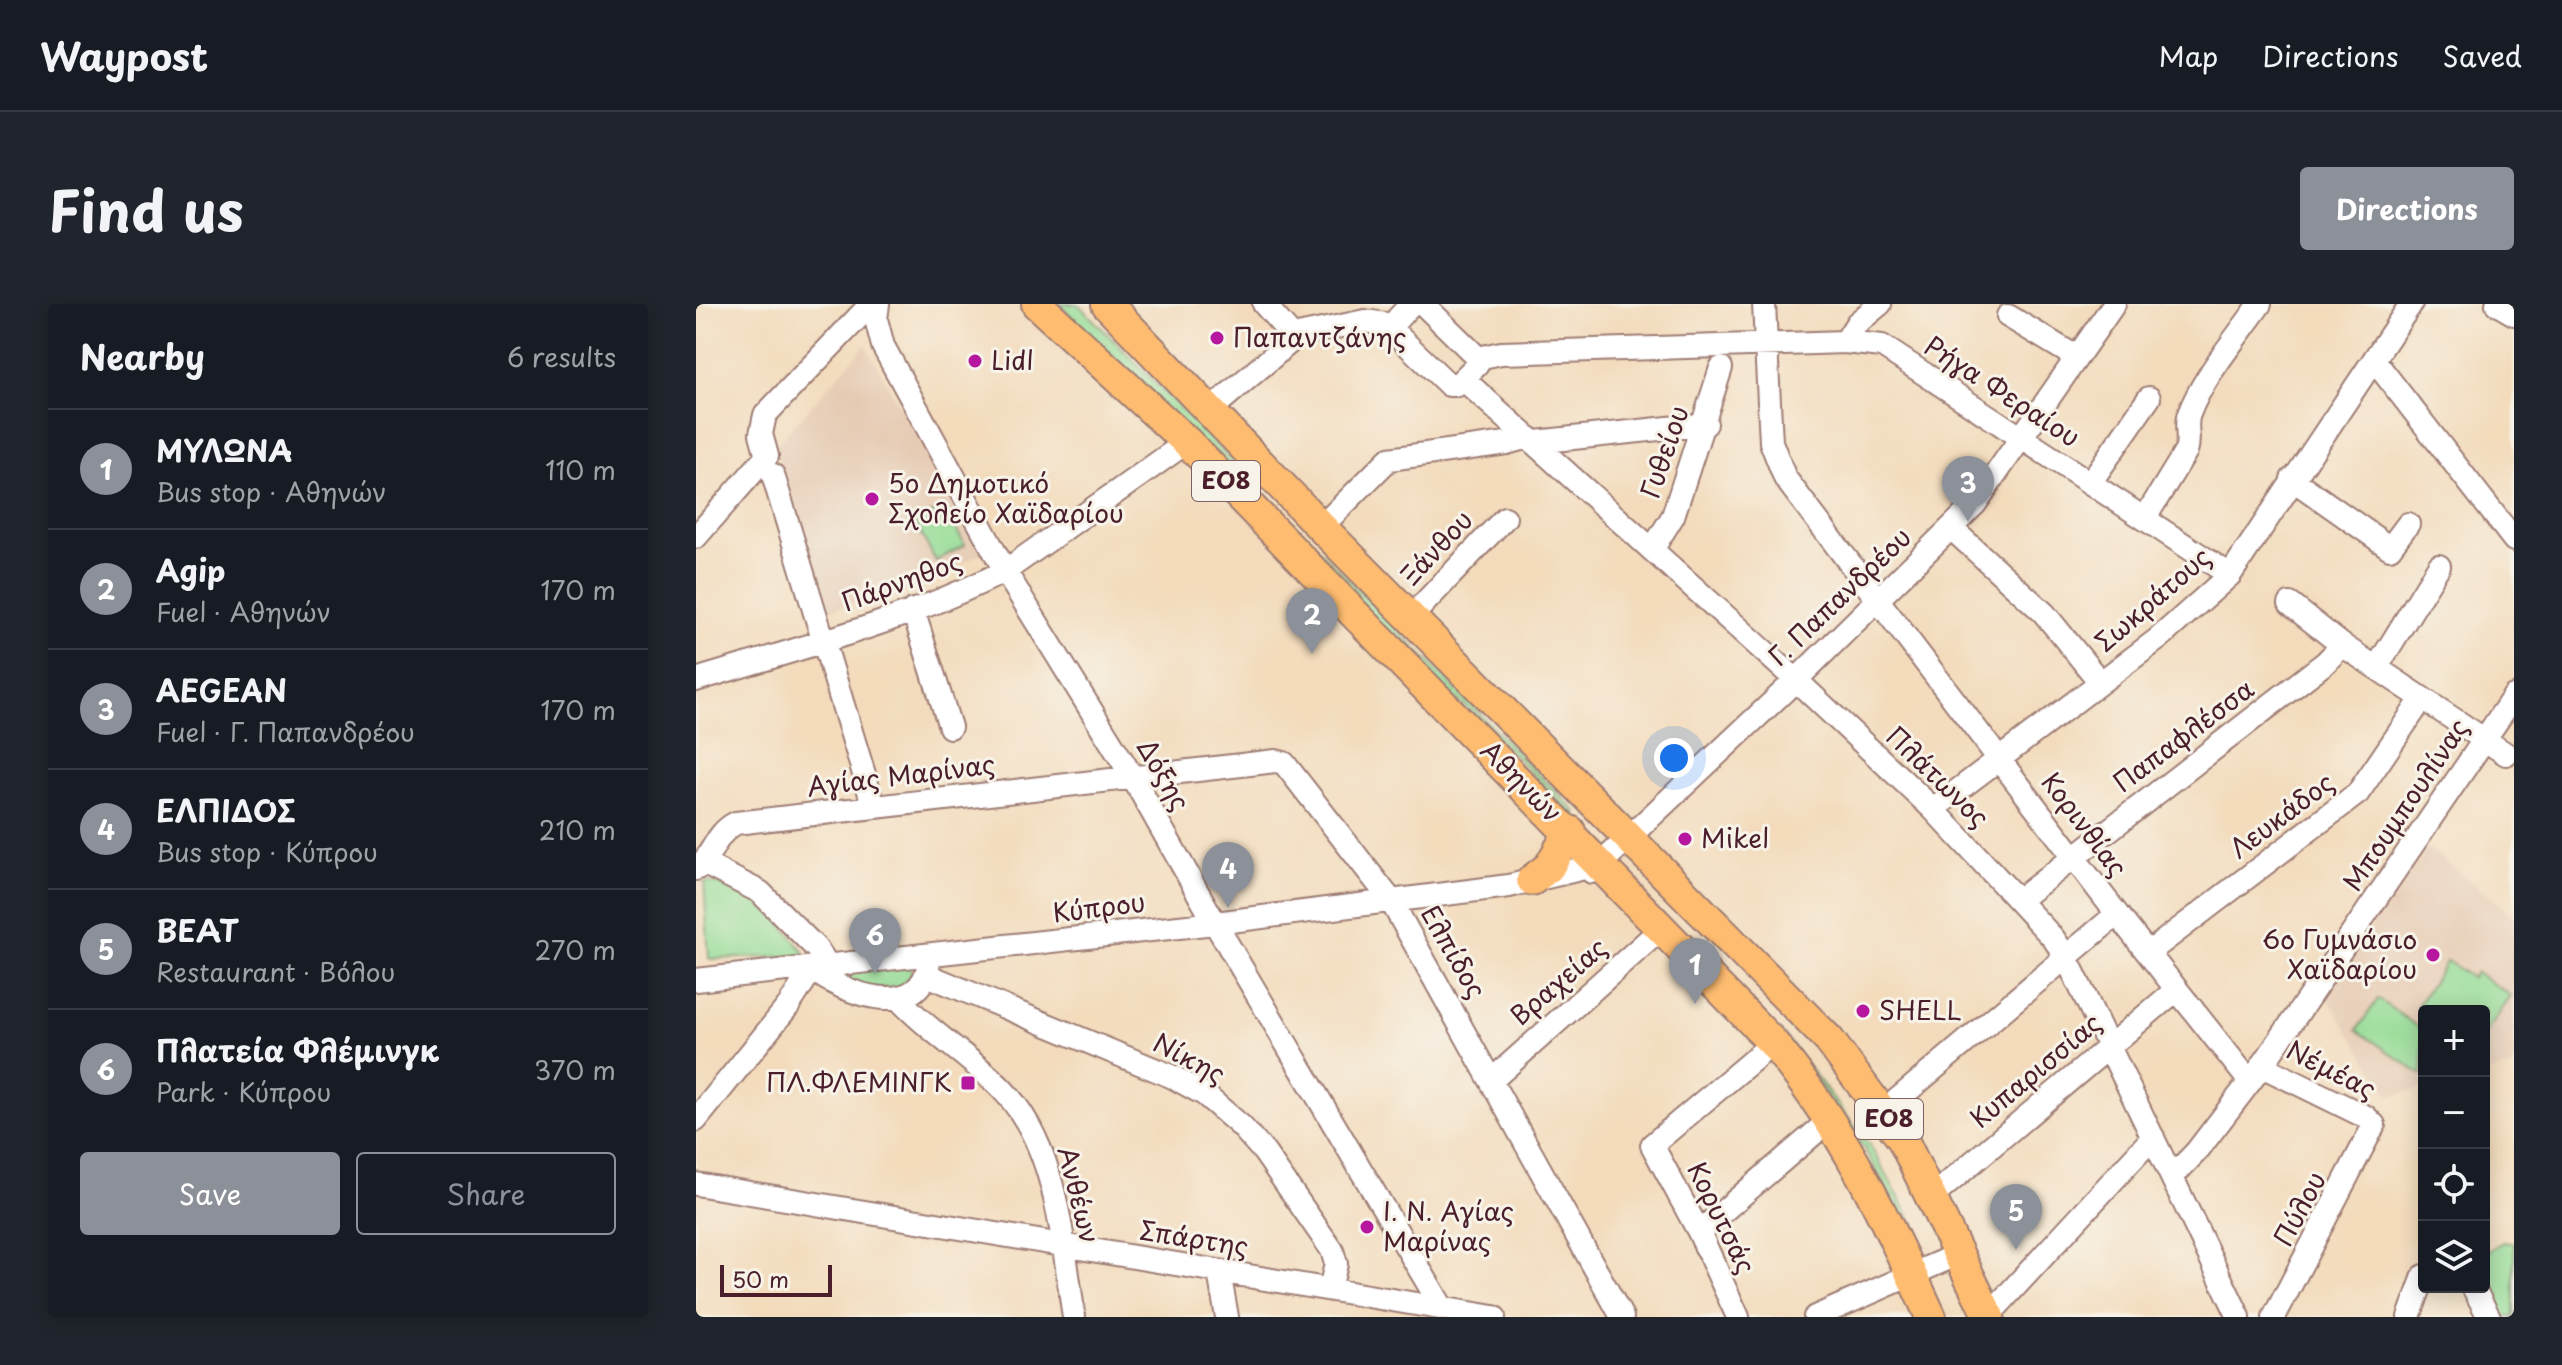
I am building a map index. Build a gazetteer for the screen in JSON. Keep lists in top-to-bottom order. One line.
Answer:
{"streets":{"highway":["ΕΟ8","Αθηνών"],"street":["Ρήγα Φεραίου","Γυθείου","Ξάνθου","Πάρνηθος","Γ. Παπανδρέου","Σωκράτους","Παπαφλέσσα","Δόξης","Αγίας Μαρίνας","Πλάτωνος","Μπουμπουλίνας","Λευκάδος","Κορινθίας","Κύπρου","Ελπίδος","Βραχείας","Νίκης","Νέμέας","Κυπαρισσίας","Ανθέων","Πύλου","Κορυτσάς","Σπάρτης"]},"crossings":[["Ρήγα Φεραίου","Γ. Παπανδρέου"],["Ρήγα Φεραίου","Σωκράτους"],["Ρήγα Φεραίου","Κορινθίας"],["Γυθείου","Πλάτωνος"],["Ξάνθου","Αθηνών"],["Πάρνηθος","Δόξης"],["Πάρνηθος","Αθηνών"],["Γ. Παπανδρέου","Πλάτωνος"],["Γ. Παπανδρέου","Αθηνών"],["Γ. Παπανδρέου","Κορινθίας"],["Γ. Παπανδρέου","Κύπρου"],["Σωκράτους","Πλάτωνος"],["Σωκράτους","Κορινθίας"],["Παπαφλέσσα","Πλάτωνος"],["Παπαφλέσσα","Κορινθίας"],["Δόξης","Αγίας Μαρίνας"],["Δόξης","Κύπρου"],["Δόξης","Ελπίδος"],["Δόξης","Σπάρτης"],["Αγίας Μαρίνας","Ελπίδος"],["Πλάτωνος","Μπουμπουλίνας"],["Πλάτωνος","Κυπαρισσίας"],["Αθηνών","Κύπρου"],["Αθηνών","Βραχείας"],["Αθηνών","Κυπαρισσίας"],["Αθηνών","Κορυτσάς"],["Μπουμπουλίνας","Κορινθίας"],["Μπουμπουλίνας","Νέμέας"],["Λευκάδος","Κορινθίας"],["Κορινθίας","Νέμέας"],["Κορινθίας","Κυπαρισσίας"],["Κύπρου","Ελπίδος"],["Κύπρου","Νίκης"],["Ελπίδος","Βραχείας"],["Νίκης","Σπάρτης"],["Νέμέας","Πύλου"],["Ανθέων","Σπάρτης"]],"places":{"other":["Παπαντζάνης","Lidl","5ο Δημοτικό Σχολείο Χαϊδαρίου","Mikel","6ο Γυμνάσιο Χαϊδαρίου","SHELL","Ι. Ν. Αγίας Μαρίνας"],"transit":["ΠΛ.ΦΛΕΜΙΝΓΚ"]},"scale_bar":"50 m","page":{"header":"Waypost","nav":["Map","Directions","Saved"],"title":"Find us","buttons":["Directions",["Save","Share"]],"heading":["Nearby","6 results"],"list":[{"mark":"1","name":"ΜΥΛΩΝΑ","note":"Bus stop · Αθηνών","value":"110 m"},{"mark":"2","name":"Agip","note":"Fuel · Αθηνών","value":"170 m"},{"mark":"3","name":"AEGEAN","note":"Fuel · Γ. Παπανδρέου","value":"170 m"},{"mark":"4","name":"ΕΛΠΙΔΟΣ","note":"Bus stop · Κύπρου","value":"210 m"},{"mark":"5","name":"ΒΕΑΤ","note":"Restaurant · Βόλου","value":"270 m"},{"mark":"6","name":"Πλατεία Φλέμινγκ","note":"Park · Κύπρου","value":"370 m"}],"pins":["3","2","4","6","1","5"],"map_buttons":["+","−"],"scale":"50 m"}}
